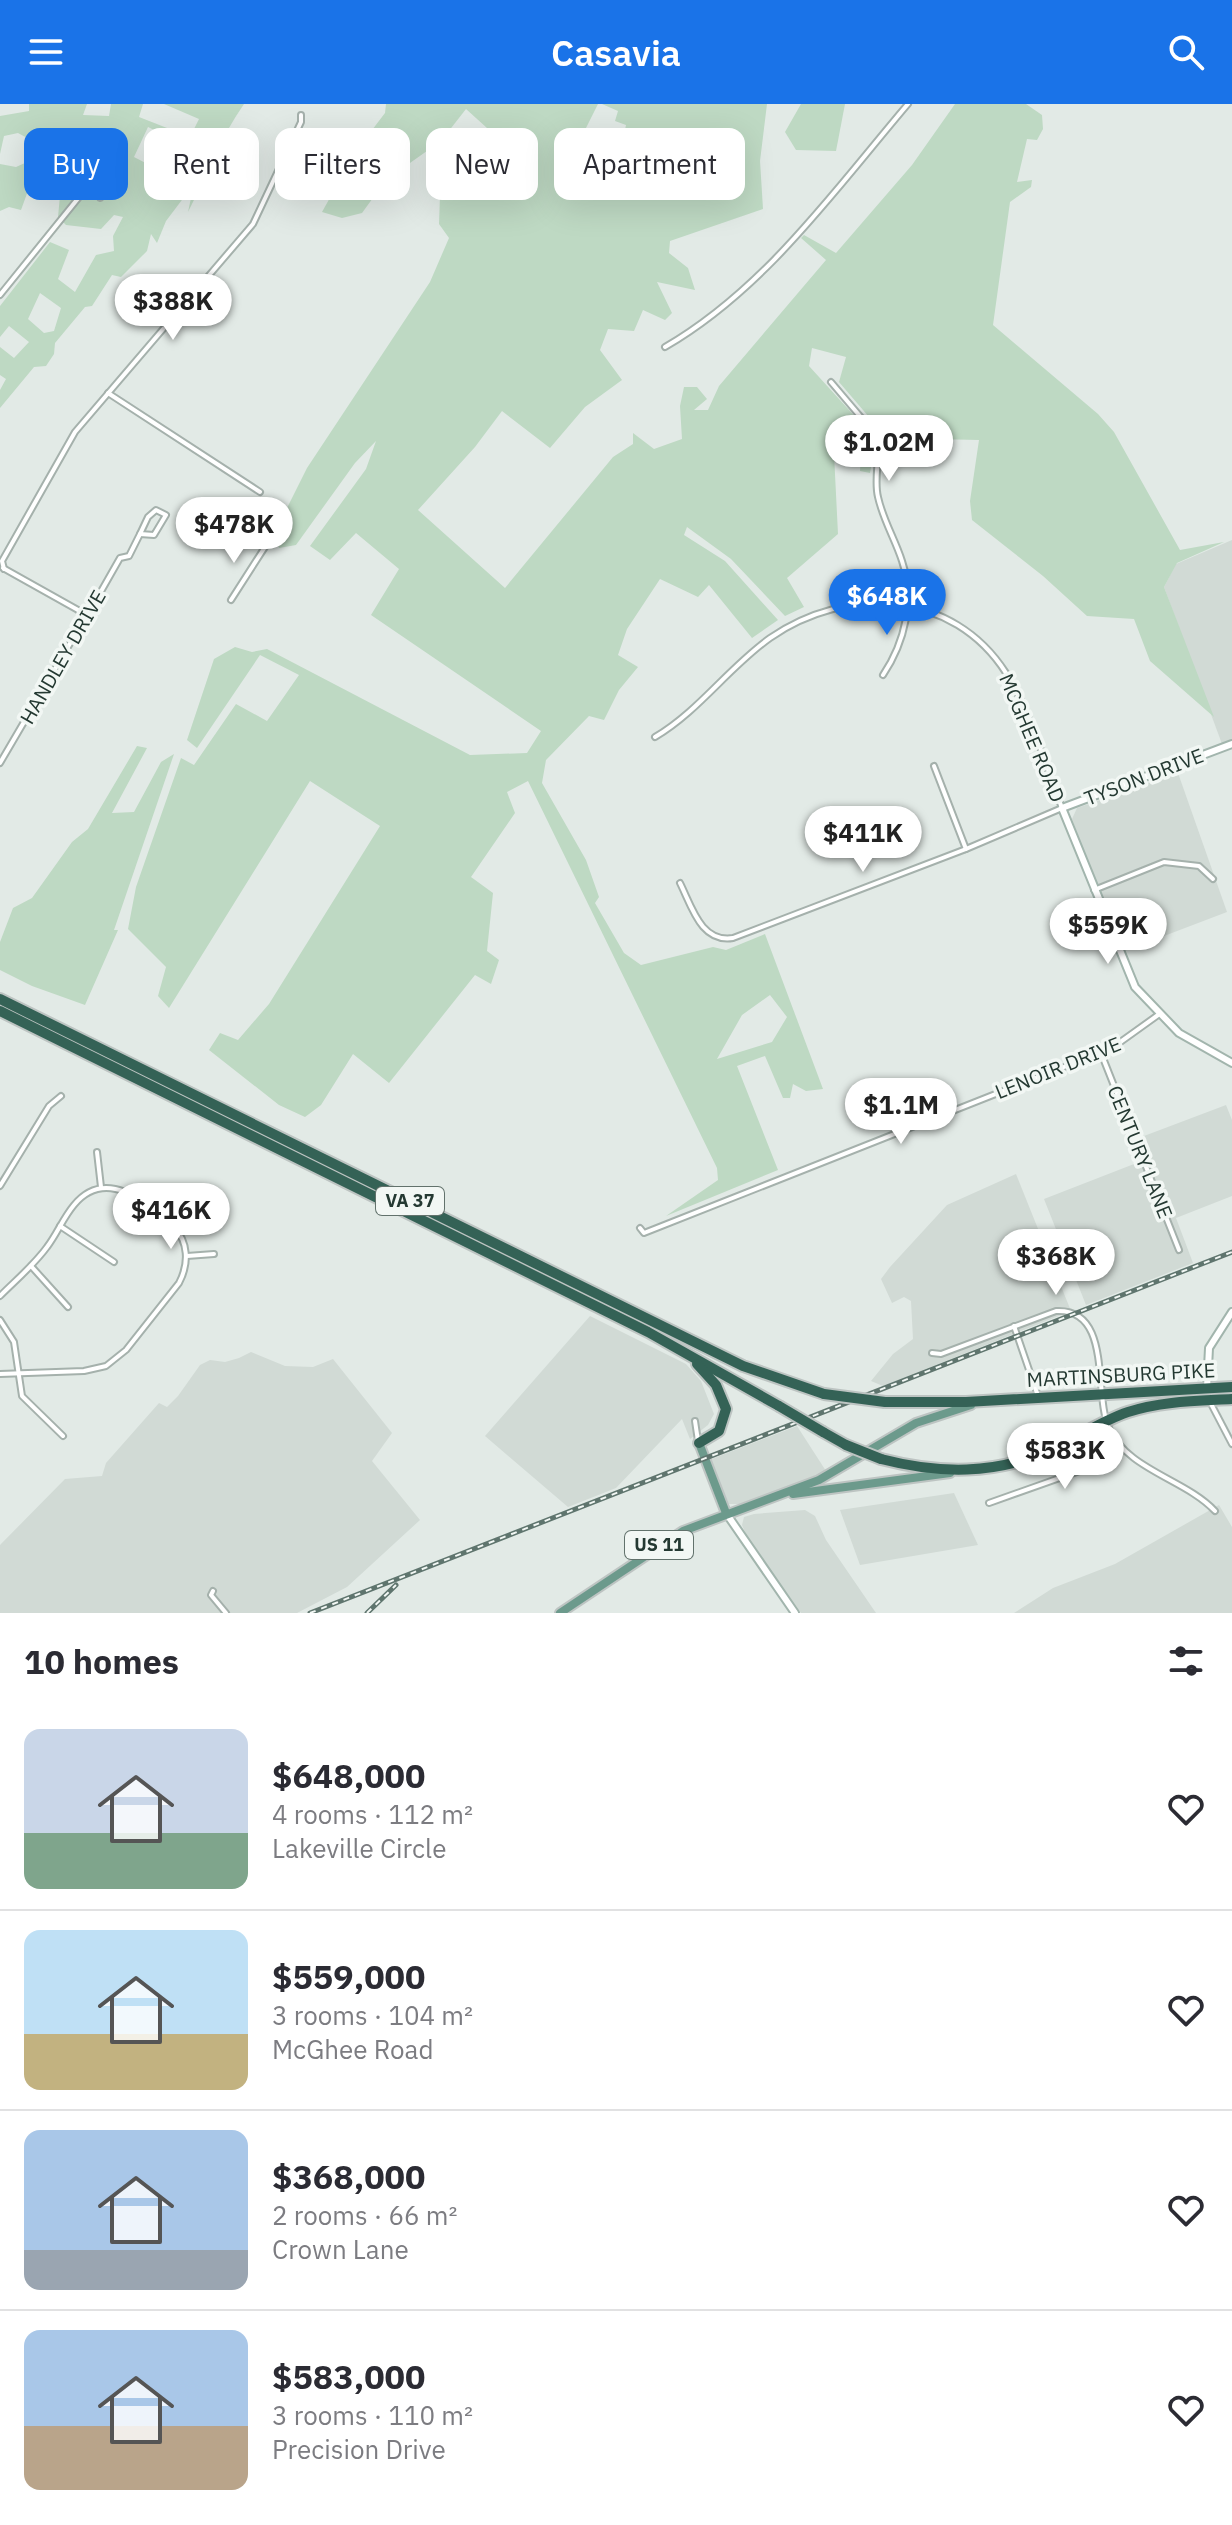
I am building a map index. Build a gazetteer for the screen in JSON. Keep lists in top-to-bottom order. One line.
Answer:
{"streets":{"highway":["VA 37","MARTINSBURG PIKE","US 11"],"street":["HANDLEY DRIVE","MCGHEE ROAD","TYSON DRIVE","LENOIR DRIVE","CENTURY LANE"]},"crossings":[["MCGHEE ROAD","TYSON DRIVE"],["MCGHEE ROAD","LENOIR DRIVE"],["LENOIR DRIVE","CENTURY LANE"],["VA 37","MARTINSBURG PIKE"],["VA 37","US 11"],["MARTINSBURG PIKE","US 11"]],"page":{"header":"Casavia","chip":["Buy","Rent","Filters","New","Apartment"],"price":["$388K","$1.02M","$478K","$648K","$411K","$559K","$1.1M","$416K","$368K","$583K"],"heading":"10 homes","list":[{"name":"$648,000","note":"4 rooms · 112 m² · Lakeville Circle"},{"name":"$559,000","note":"3 rooms · 104 m² · McGhee Road"},{"name":"$368,000","note":"2 rooms · 66 m² · Crown Lane"},{"name":"$583,000","note":"3 rooms · 110 m² · Precision Drive"}]}}
